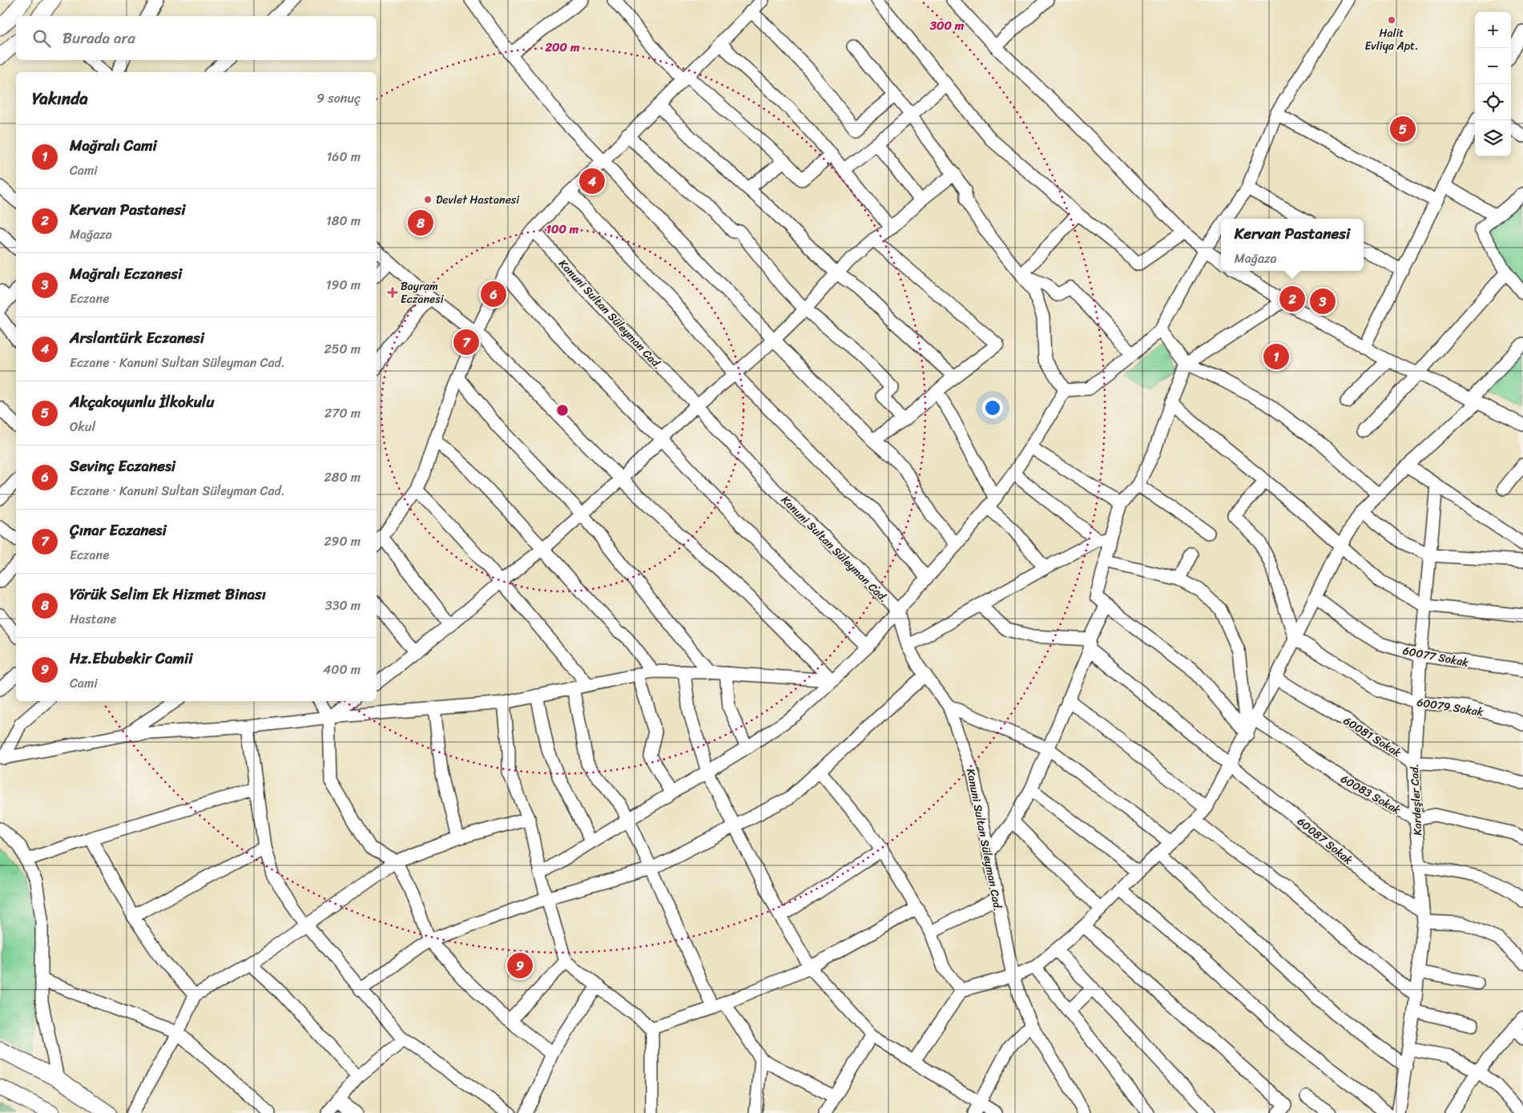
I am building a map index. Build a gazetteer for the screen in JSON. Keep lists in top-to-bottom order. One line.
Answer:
{"streets":{"street":["Kanuni Sultan Süleyman Cad.","60077 Sokak","60079 Sokak","60081 Sokak","60083 Sokak","Kardeşler Cad.","60087 Sokak"]},"crossings":[["60077 Sokak","Kardeşler Cad."],["60079 Sokak","Kardeşler Cad."],["60081 Sokak","Kardeşler Cad."],["60083 Sokak","Kardeşler Cad."],["Kardeşler Cad.","60087 Sokak"]],"places":{"other":["Halit Evliya Apt.","Devlet Hastanesi"],"health":["Bayram Eczanesi"]},"page":{"map_buttons":["+","−"],"search":"Burada ara","heading":["Yakında","9 sonuç"],"pins":["5","4","8","6","2","3","7","1","9"],"list":[{"mark":"1","name":"Mağralı Cami","note":"Cami","value":"160 m"},{"mark":"2","name":"Kervan Pastanesi","note":"Mağaza","value":"180 m"},{"mark":"3","name":"Mağralı Eczanesi","note":"Eczane","value":"190 m"},{"mark":"4","name":"Arslantürk Eczanesi","note":"Eczane · Kanuni Sultan Süleyman Cad.","value":"250 m"},{"mark":"5","name":"Akçakoyunlu İlkokulu","note":"Okul","value":"270 m"},{"mark":"6","name":"Sevinç Eczanesi","note":"Eczane · Kanuni Sultan Süleyman Cad.","value":"280 m"},{"mark":"7","name":"Çınar Eczanesi","note":"Eczane","value":"290 m"},{"mark":"8","name":"Yörük Selim Ek Hizmet Binası","note":"Hastane","value":"330 m"},{"mark":"9","name":"Hz.Ebubekir Camii","note":"Cami","value":"400 m"}],"popup":["Kervan Pastanesi","Mağaza"]},"rings":["300 m","200 m","100 m"]}
